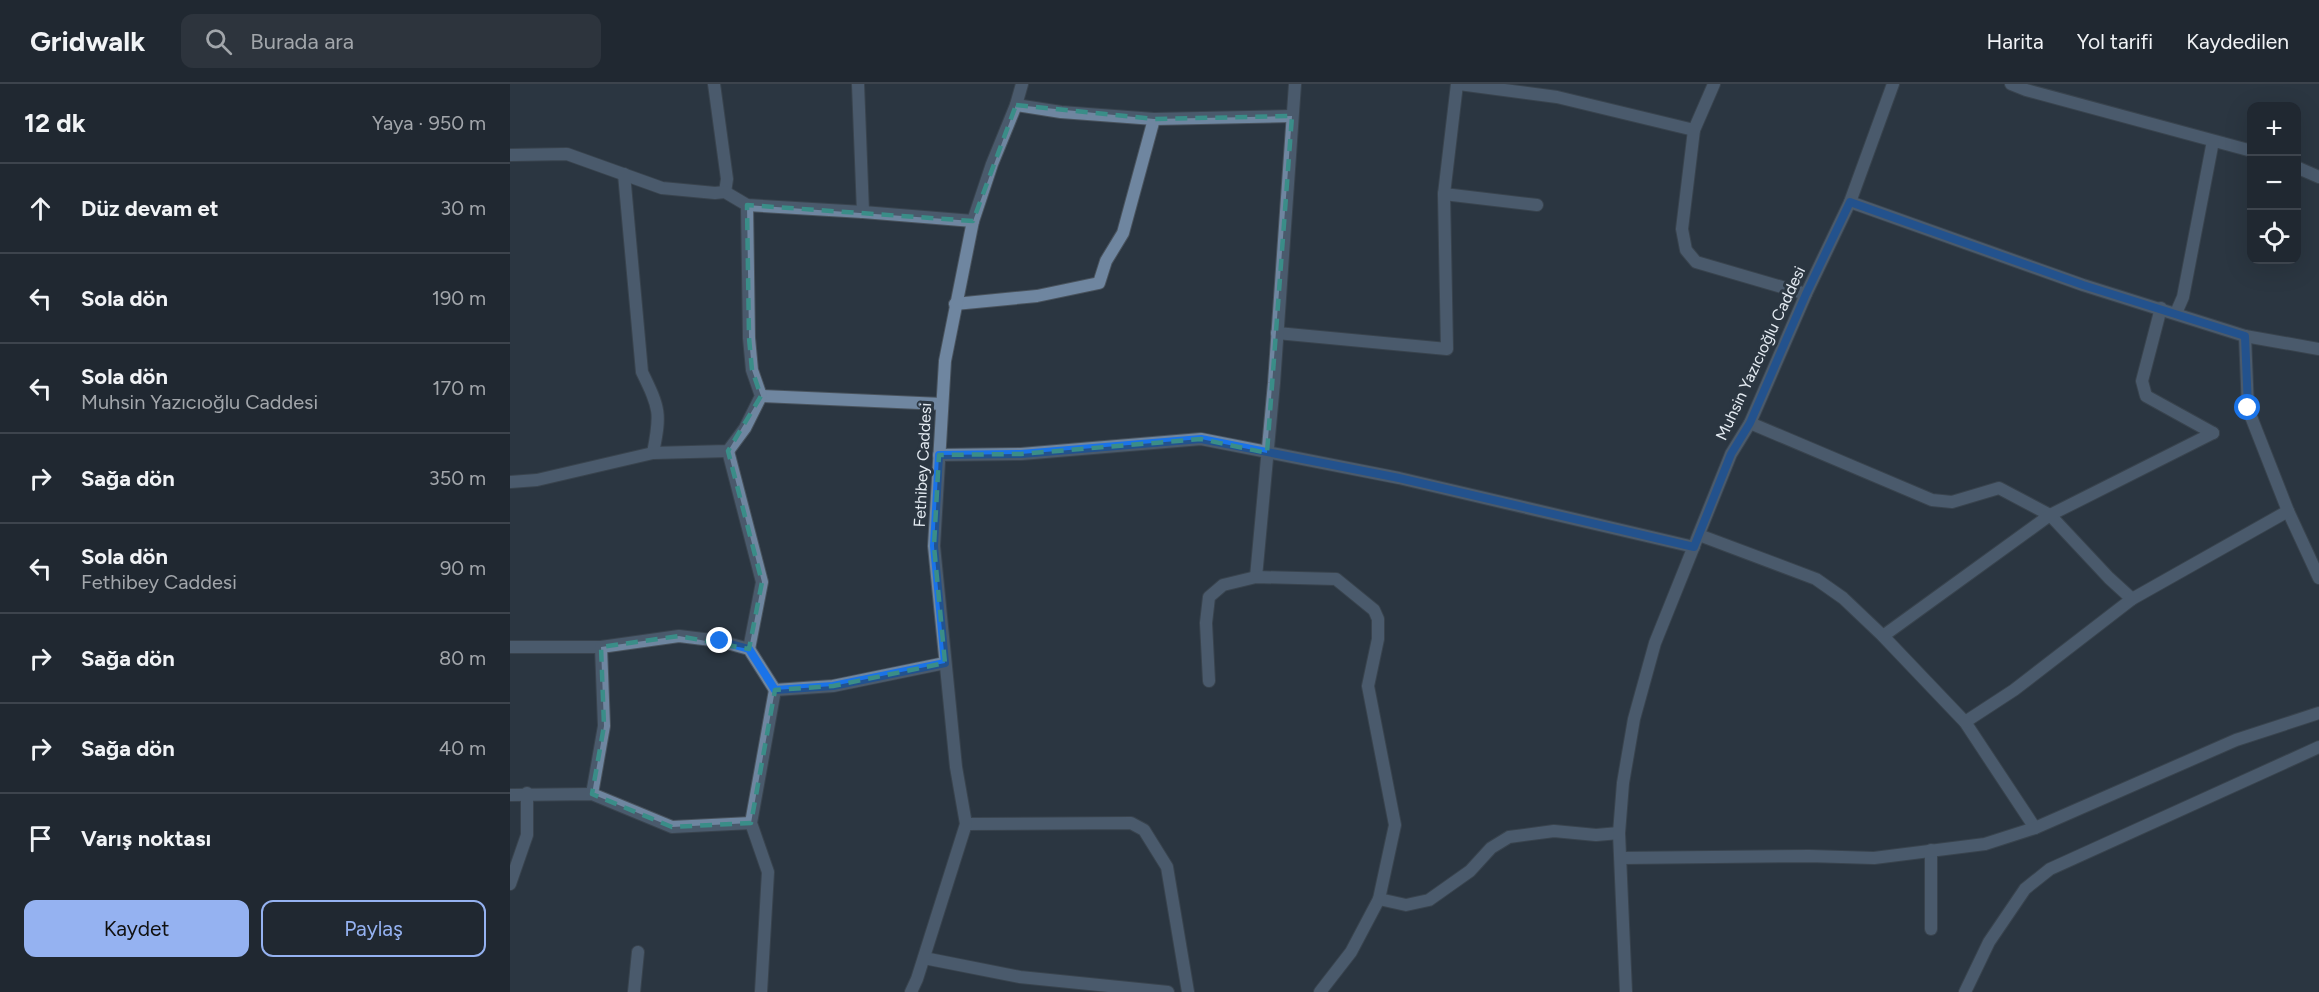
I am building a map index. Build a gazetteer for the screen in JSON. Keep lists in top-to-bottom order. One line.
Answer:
{"streets":{"street":["Muhsin Yazıcıoğlu Caddesi","Fethibey Caddesi"]},"page":{"header":"Gridwalk","search":"Burada ara","nav":["Harita","Yol tarifi","Kaydedilen"],"heading":["12 dk","Yaya · 950 m"],"map_buttons":["+","−"],"list":[["Düz devam et","30 m"],["Sola dön","190 m"],["Sola dön","Muhsin Yazıcıoğlu Caddesi","170 m"],["Sağa dön","350 m"],["Sola dön","Fethibey Caddesi","90 m"],["Sağa dön","80 m"],["Sağa dön","40 m"],"Varış noktası"],"buttons":["Kaydet","Paylaş"]}}
